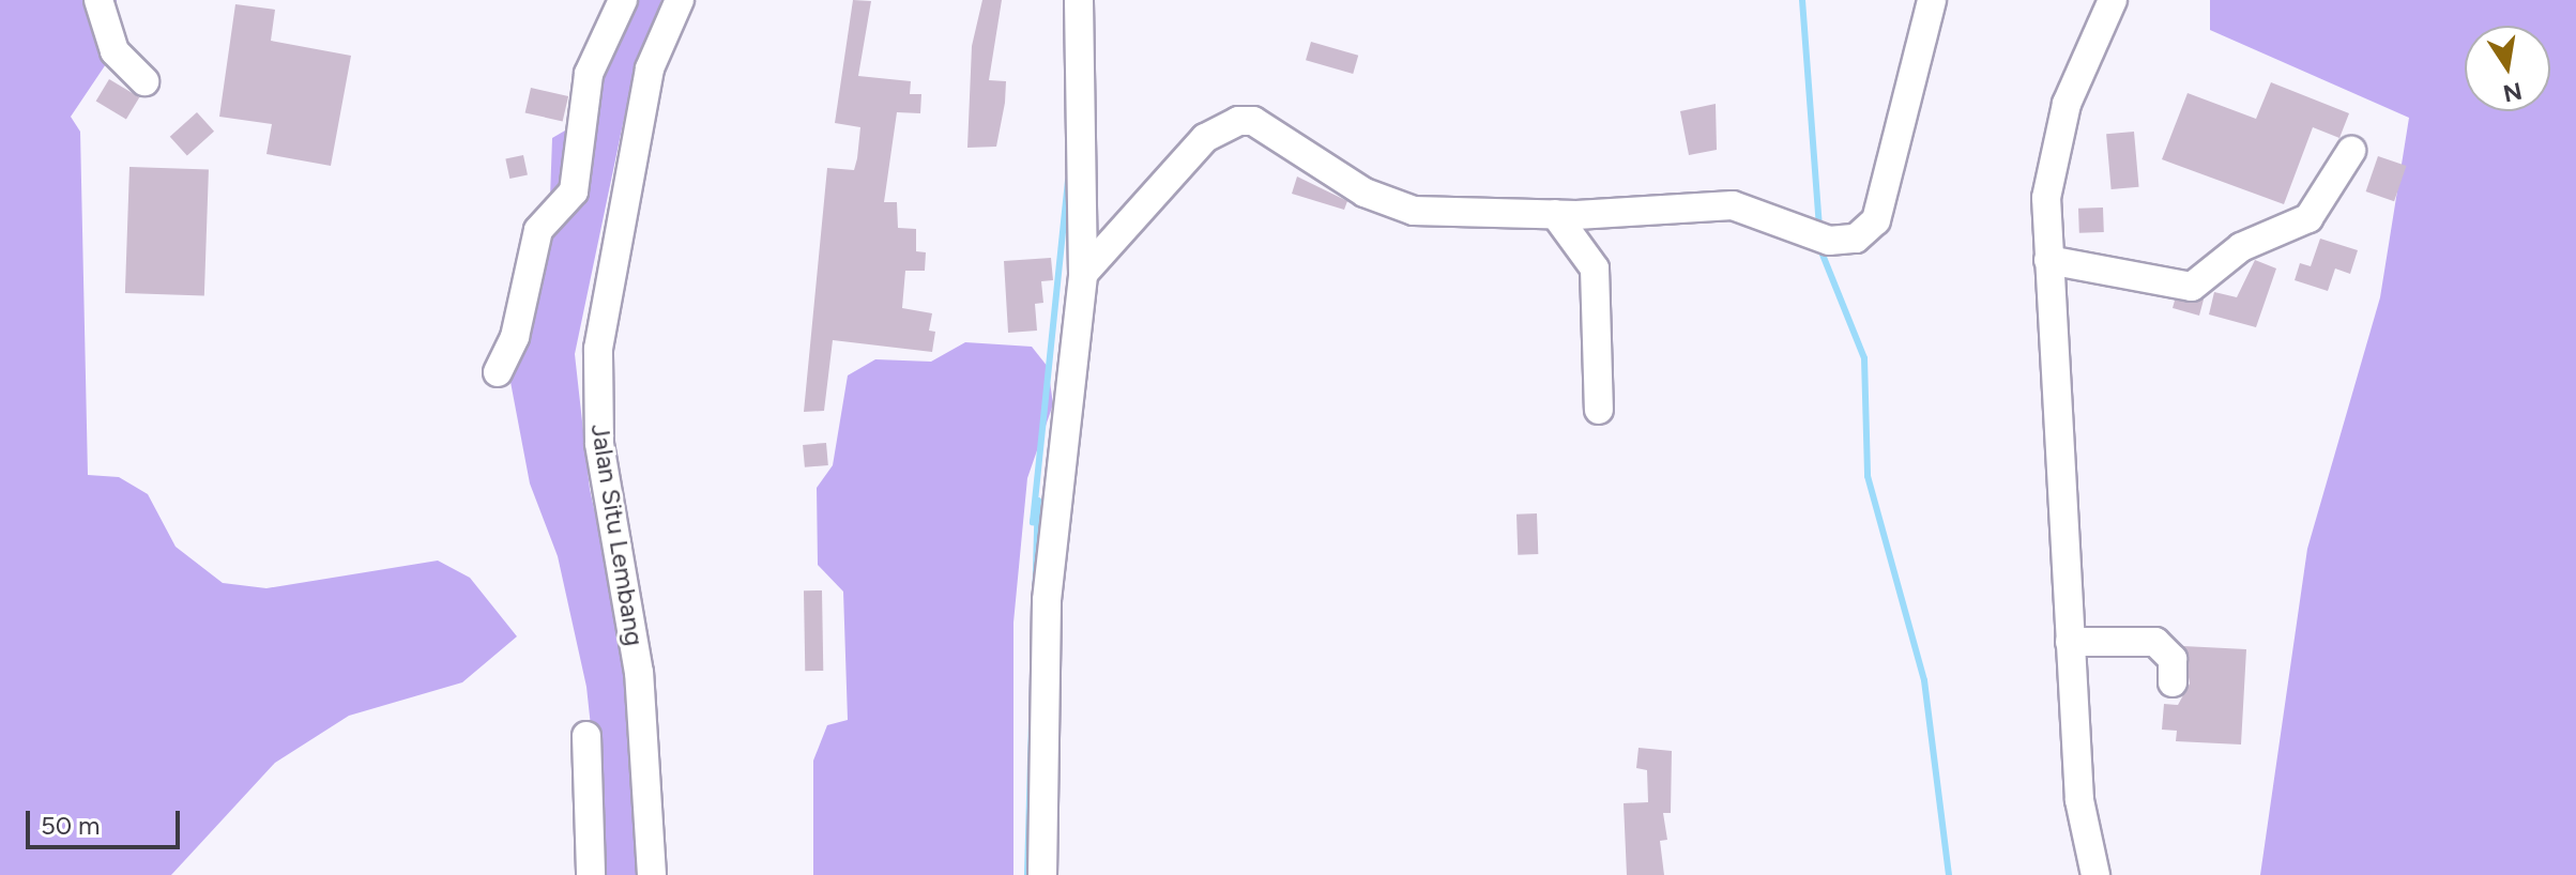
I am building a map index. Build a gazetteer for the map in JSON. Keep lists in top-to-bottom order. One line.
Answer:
{"streets":{"street":["Jalan Situ Lembang"]},"scale_bar":"50 m","north":"bottom"}
